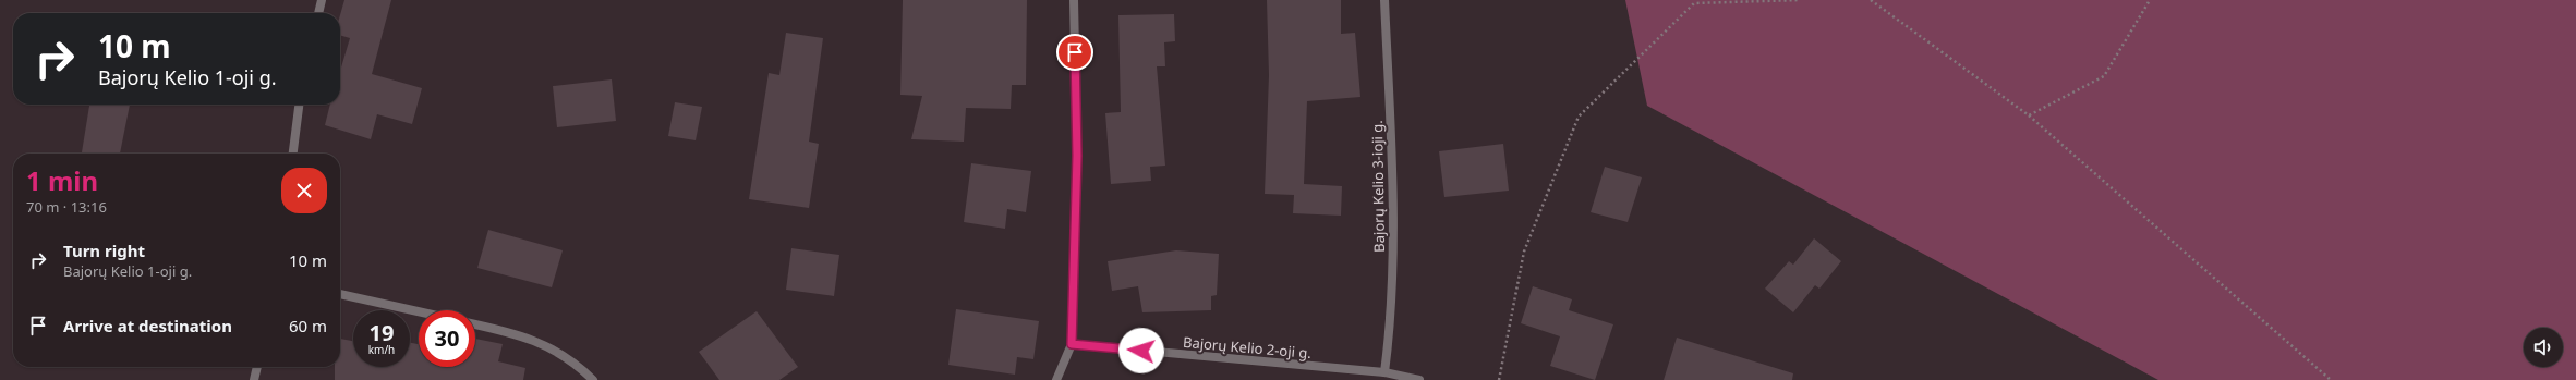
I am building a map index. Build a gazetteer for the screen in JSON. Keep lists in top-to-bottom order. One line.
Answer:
{"streets":{"street":["Bajorų Kelio 3-ioji g.","Bajorų Kelio 2-oji g."]},"crossings":[["Bajorų Kelio 3-ioji g.","Bajorų Kelio 2-oji g."]],"page":{"turn":["10 m","Bajorų Kelio 1-oji g."],"heading":["1 min","70 m · 13:16"],"list":[{"name":"Turn right","note":"Bajorų Kelio 1-oji g.","value":"10 m"},{"name":"Arrive at destination","value":"60 m"}],"speed":"19 km/h","limit":"30"}}
